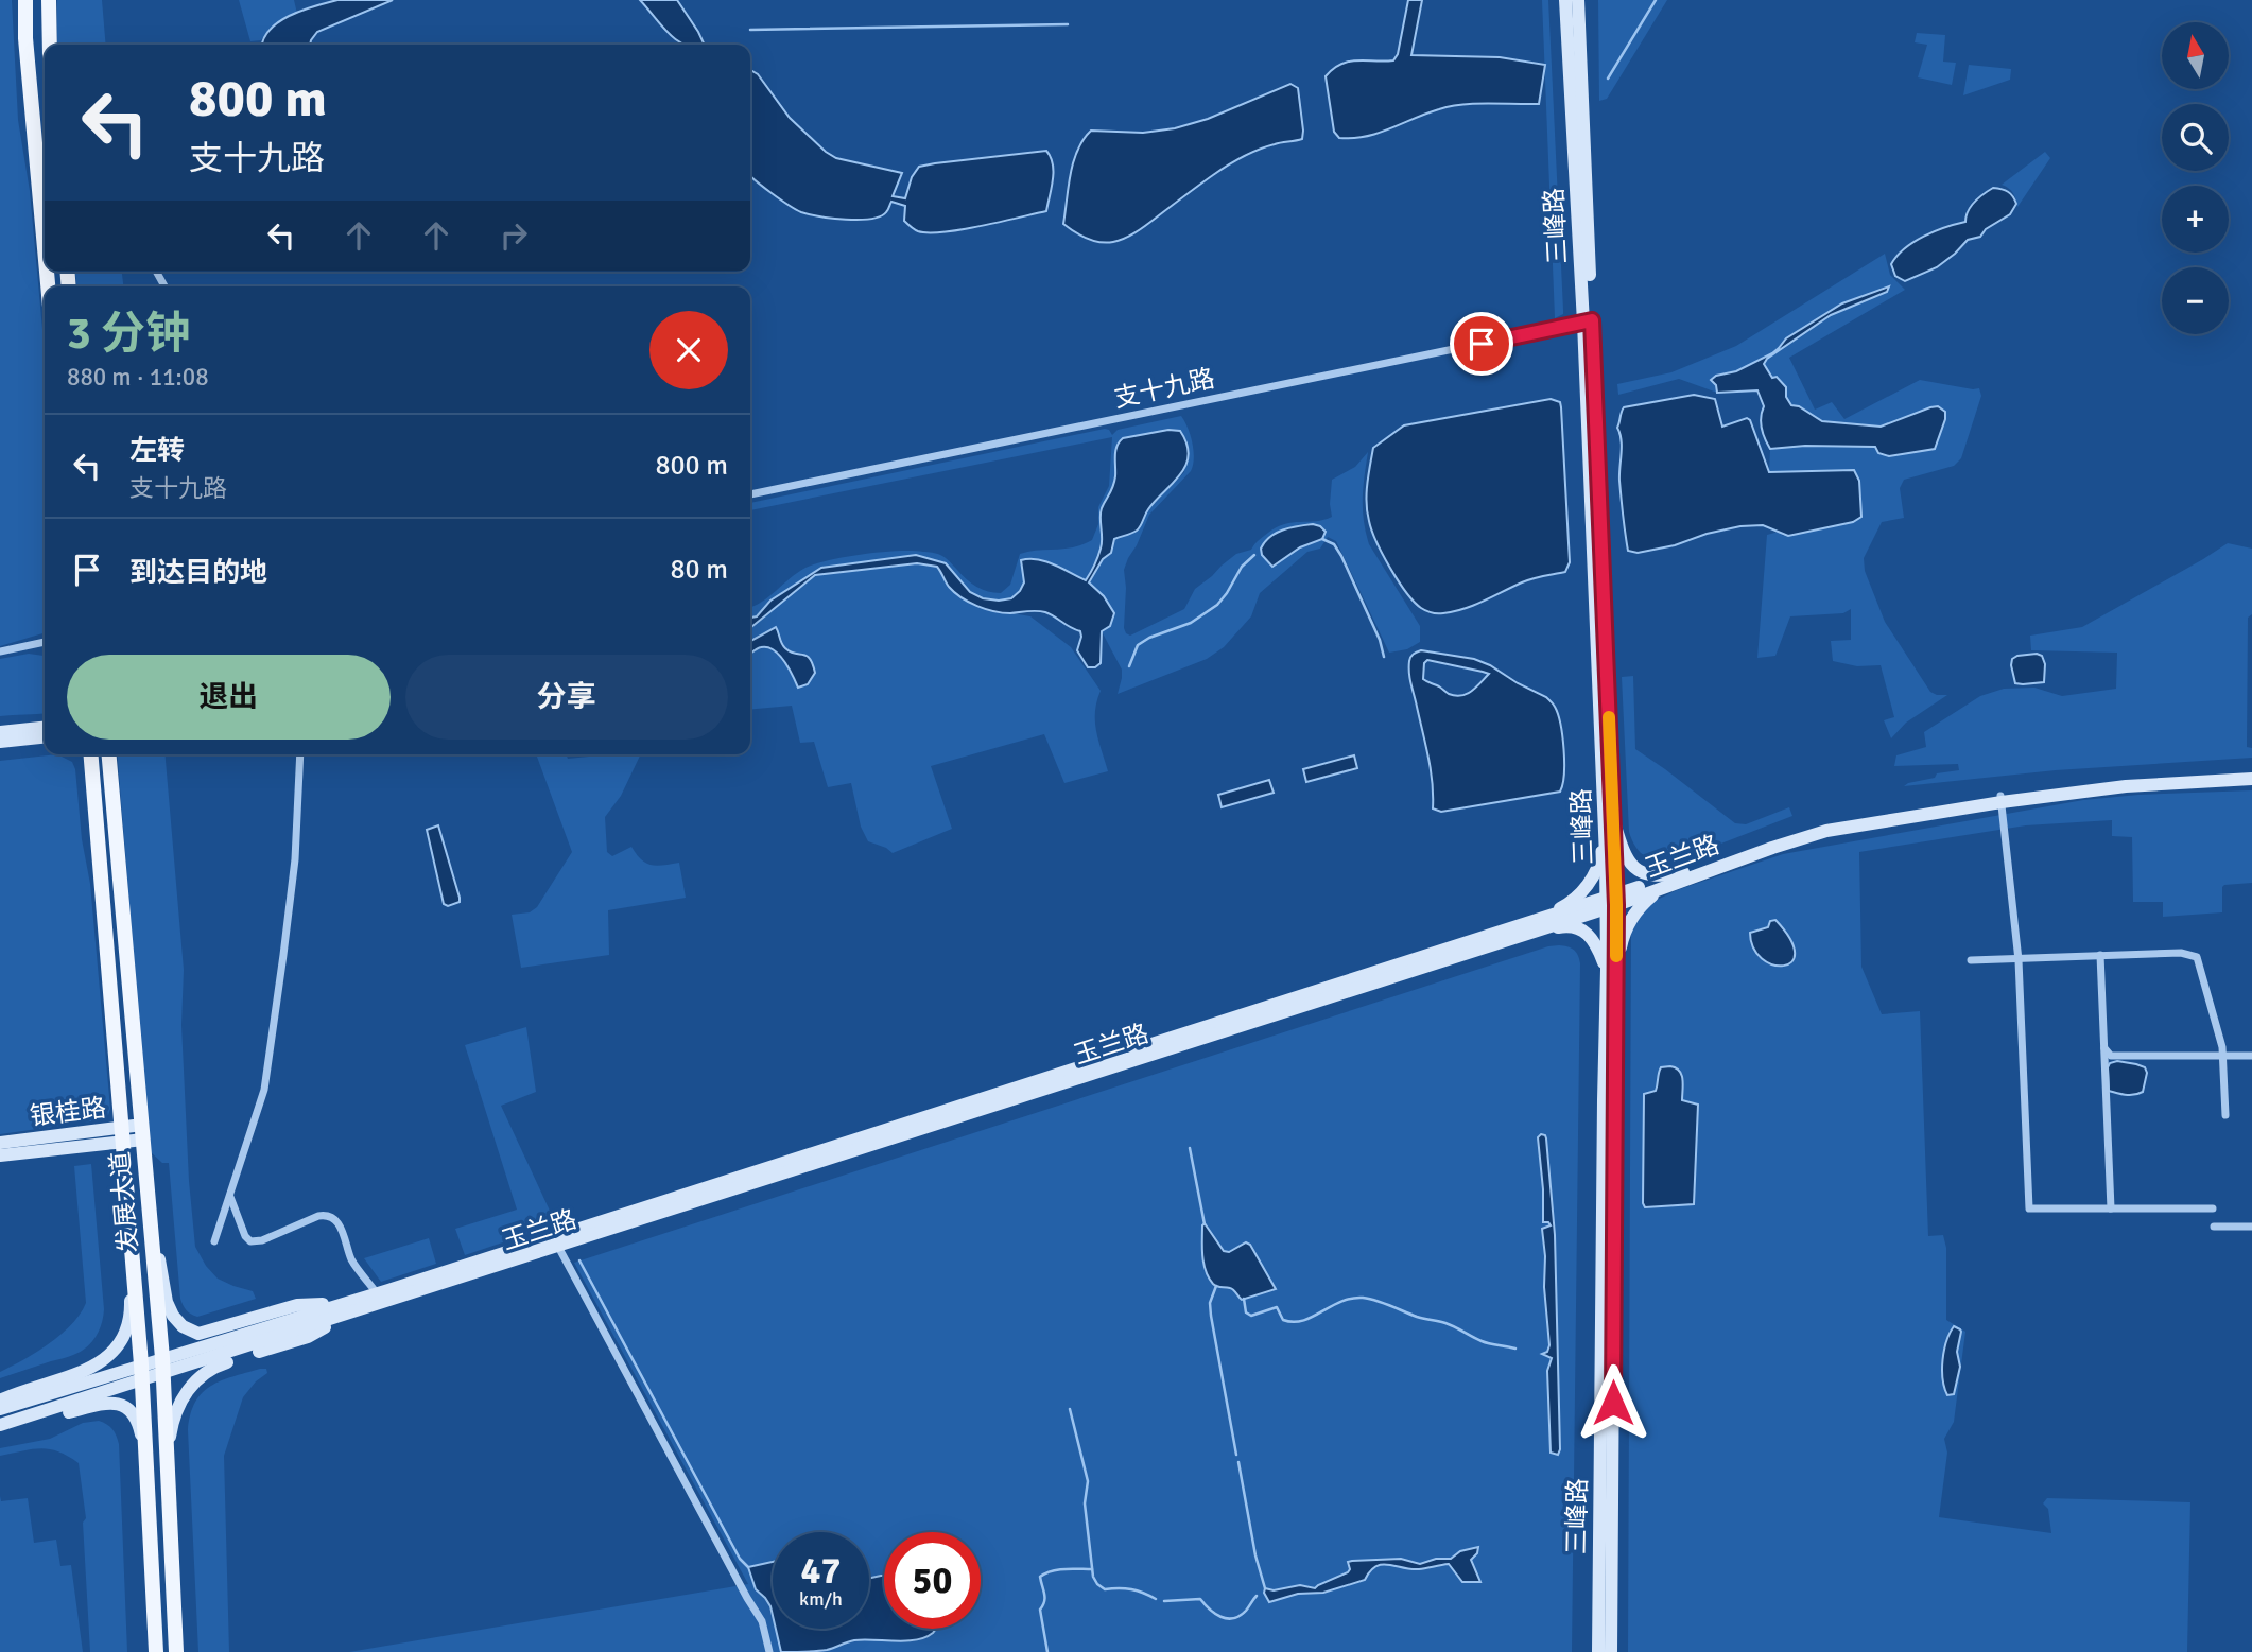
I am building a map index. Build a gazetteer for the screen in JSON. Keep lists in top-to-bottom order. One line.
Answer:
{"streets":{"main road":["发展大道"],"street":["三峰路","支十九路","玉兰路","银桂路"]},"crossings":[["三峰路","支十九路"],["三峰路","玉兰路"],["玉兰路","发展大道"],["银桂路","发展大道"]],"north":"top","page":{"map_buttons":["+","−"],"turn":["800 m","支十九路"],"heading":["3 分钟","880 m · 11:08"],"list":[{"name":"左转","note":"支十九路","value":"800 m"},{"name":"到达目的地","value":"80 m"}],"buttons":["退出","分享"],"speed":"47 km/h","limit":"50"}}
